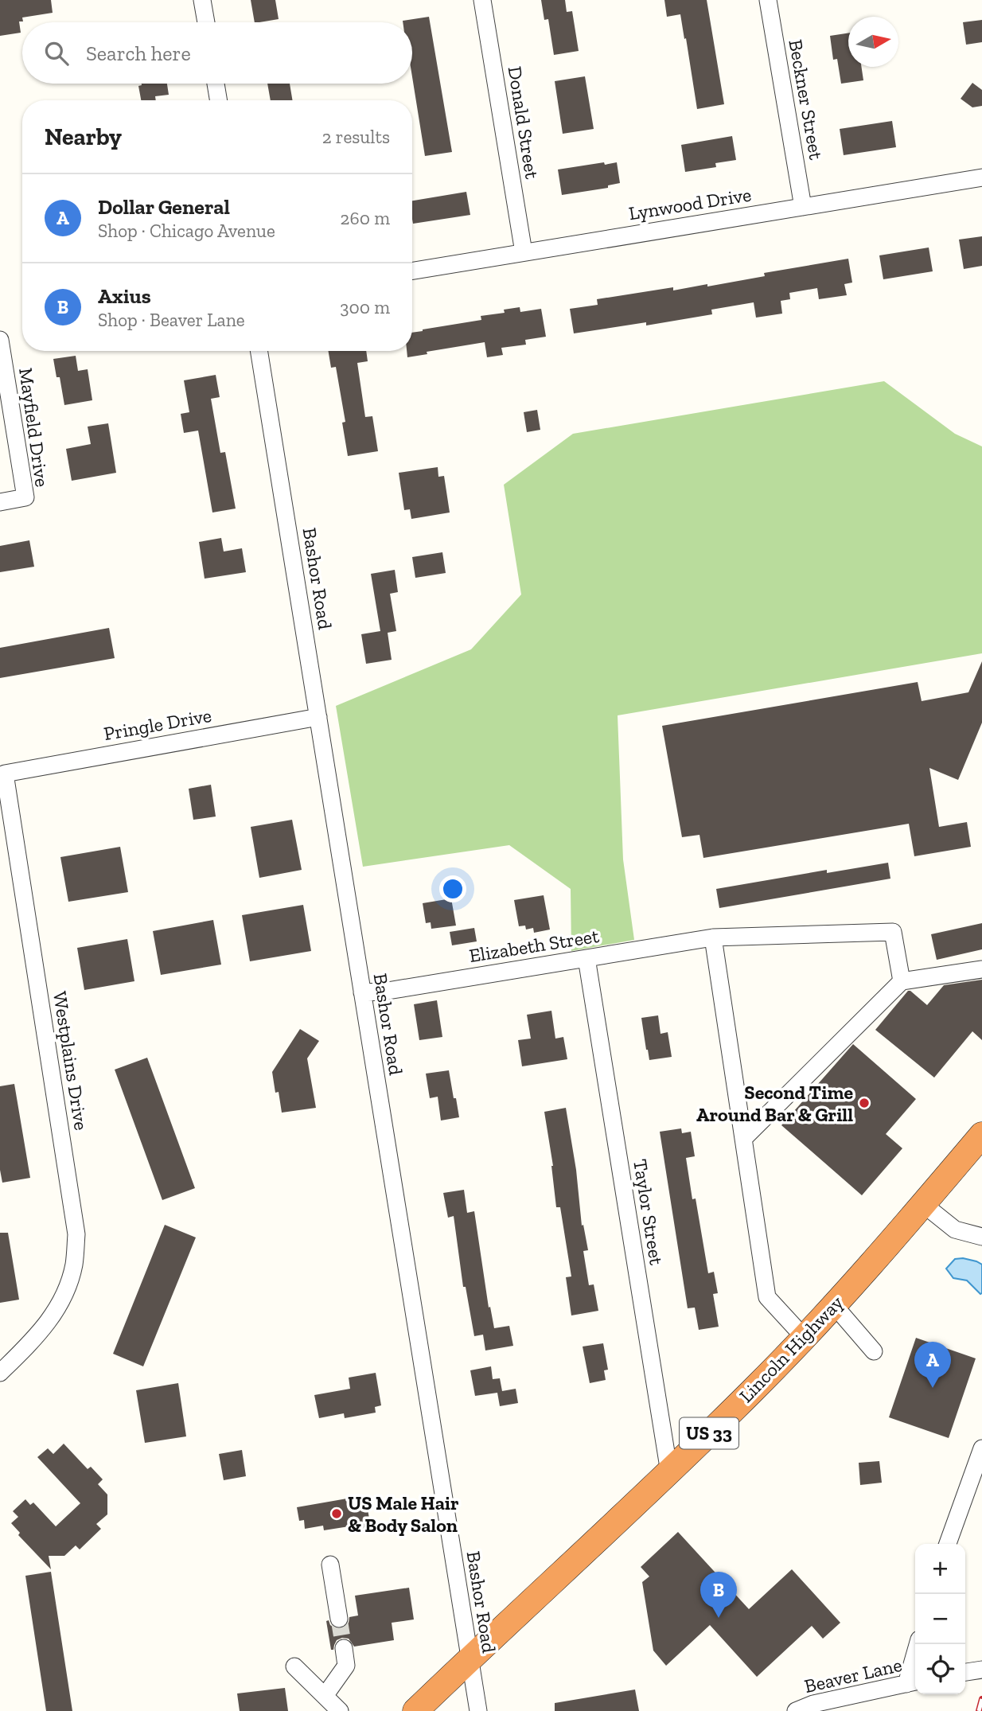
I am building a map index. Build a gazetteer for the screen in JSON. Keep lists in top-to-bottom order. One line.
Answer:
{"streets":{"highway":["Lincoln Highway","US 33"],"street":["Beckner Street","Donald Street","Lynwood Drive","Mayfield Drive","Bashor Road","Pringle Drive","Elizabeth Street","Westplains Drive","Taylor Street","Beaver Lane"]},"crossings":[["Beckner Street","Lynwood Drive"],["Donald Street","Lynwood Drive"],["Bashor Road","Pringle Drive"],["Bashor Road","Elizabeth Street"],["Bashor Road","Lincoln Highway"],["Pringle Drive","Westplains Drive"],["Elizabeth Street","Taylor Street"],["Taylor Street","Lincoln Highway"]],"places":["Second Time Around Bar & Grill","US Male Hair & Body Salon"],"north":"right","page":{"search":"Search here","heading":["Nearby","2 results"],"list":[{"mark":"A","name":"Dollar General","note":"Shop · Chicago Avenue","value":"260 m"},{"mark":"B","name":"Axius","note":"Shop · Beaver Lane","value":"300 m"}],"pins":["A","B"],"map_buttons":["+","−"]}}
